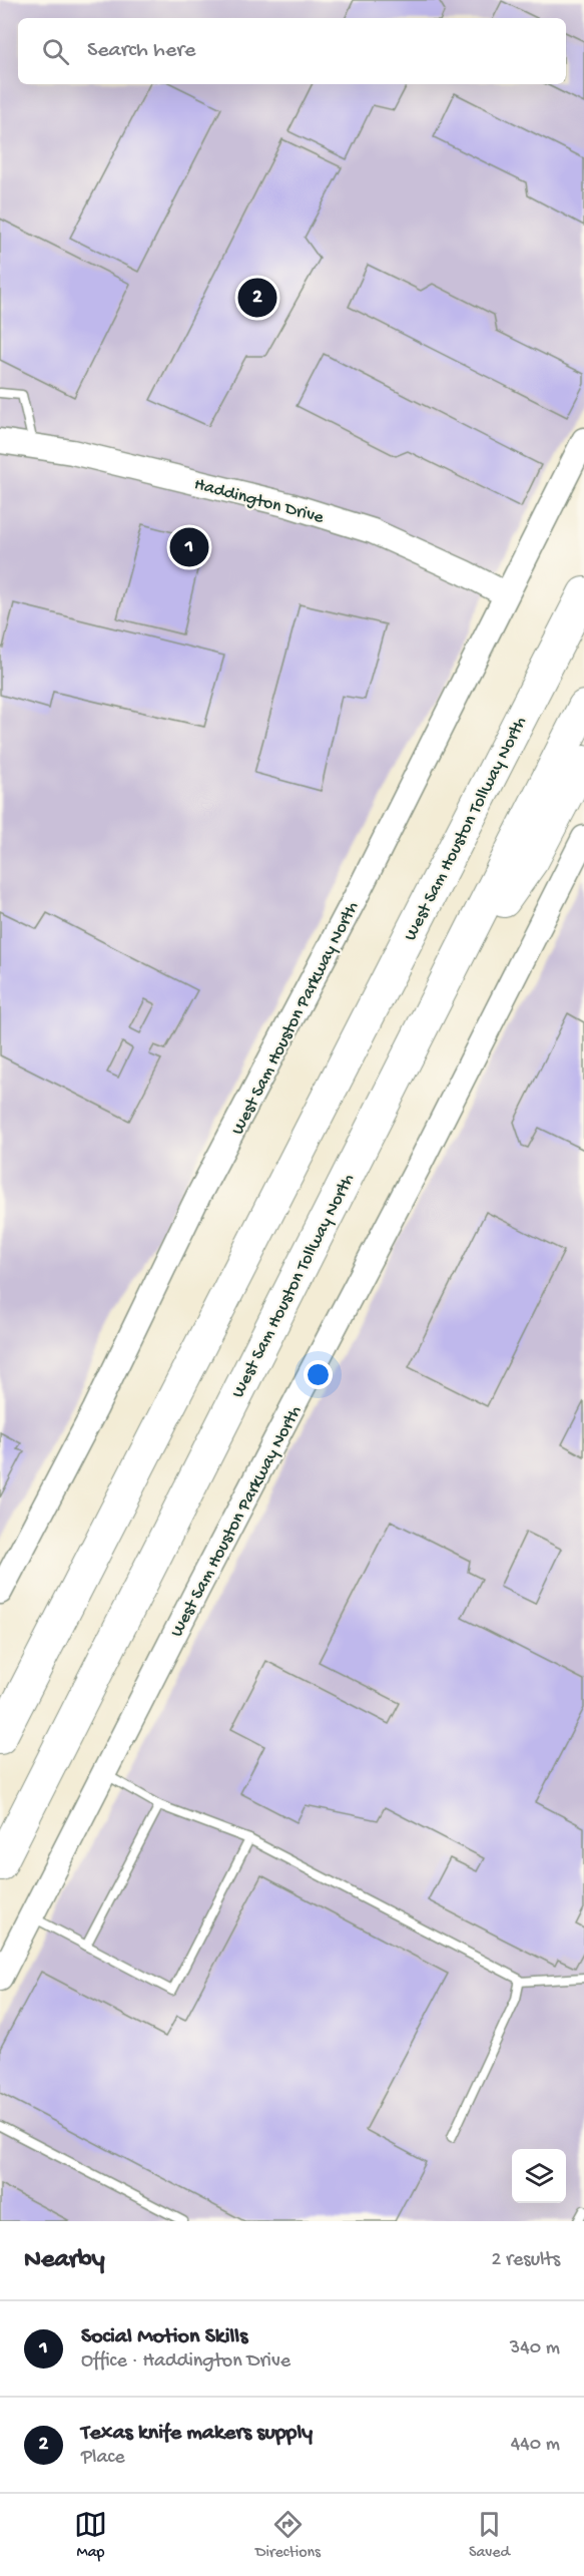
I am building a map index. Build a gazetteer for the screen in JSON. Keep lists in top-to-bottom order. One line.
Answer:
{"streets":{"highway":["West Sam Houston Tollway North"],"main road":["Haddington Drive","West Sam Houston Parkway North"]},"crossings":[["Haddington Drive","West Sam Houston Parkway North"]],"page":{"search":"Search here","pins":["2","1"],"heading":["Nearby","2 results"],"list":[{"mark":"1","name":"Social Motion Skills","note":"Office · Haddington Drive","value":"340 m"},{"mark":"2","name":"Texas knife makers supply","note":"Place","value":"440 m"}],"nav":["Map","Directions","Saved"]}}
